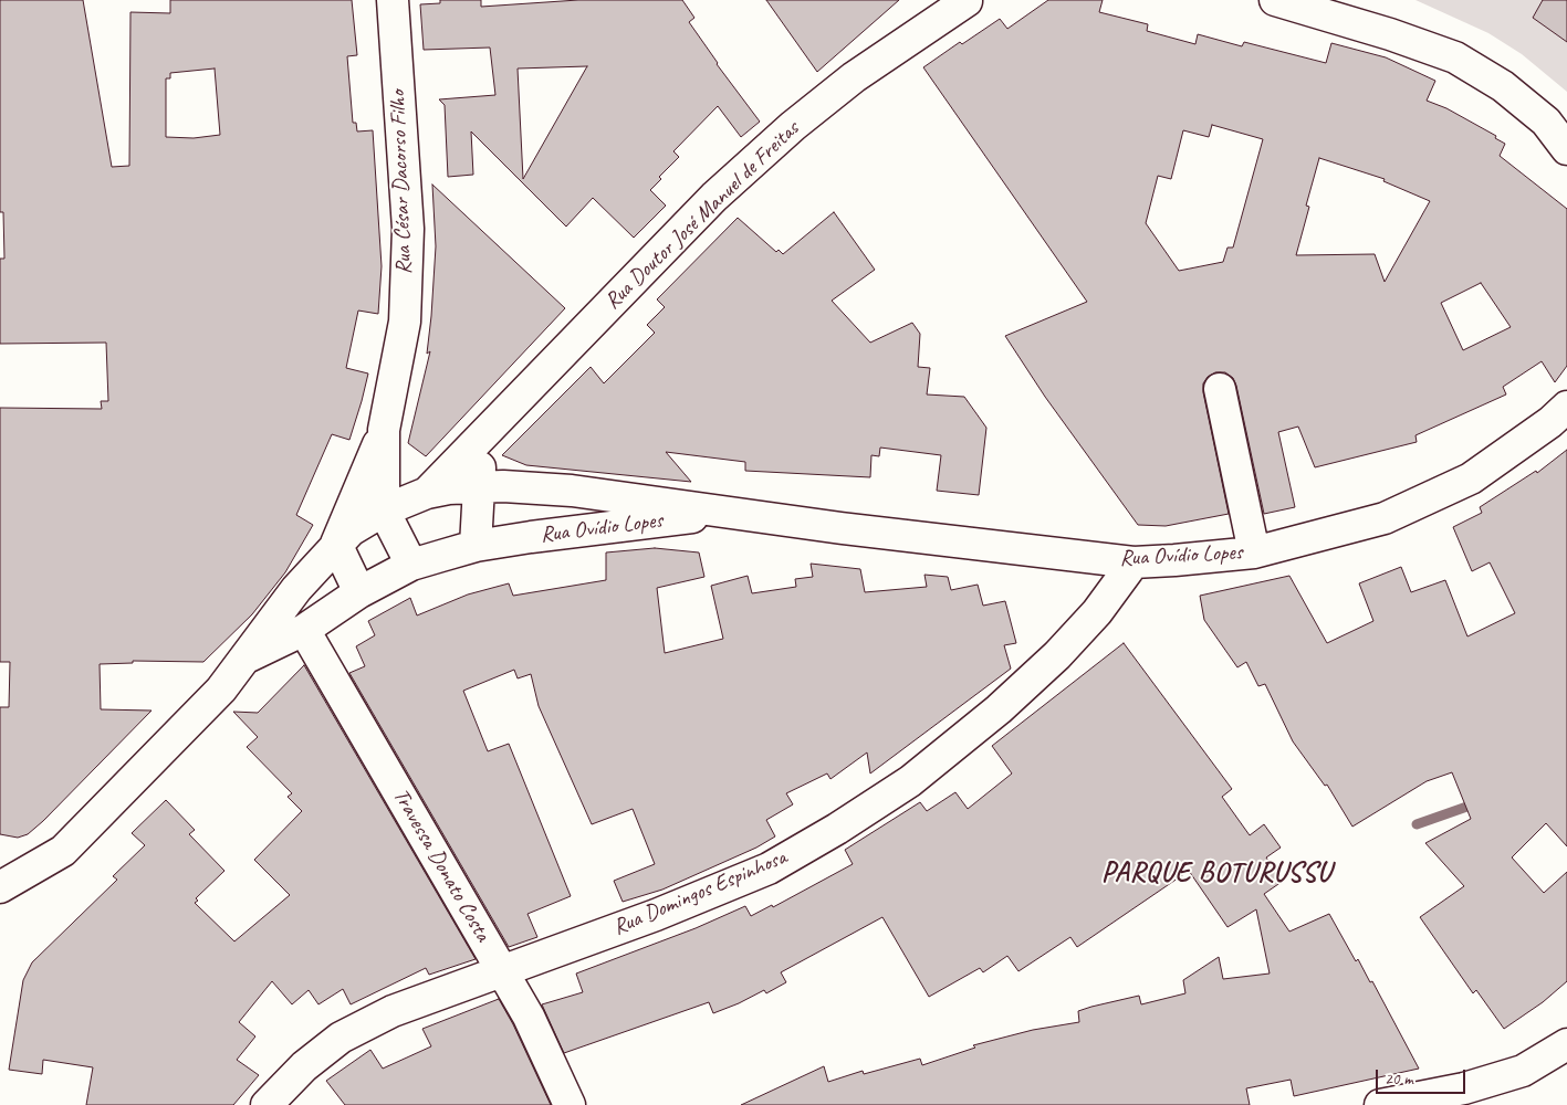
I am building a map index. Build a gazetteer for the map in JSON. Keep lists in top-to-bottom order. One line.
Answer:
{"streets":{"street":["Rua César Dacorso Filho","Rua Doutor José Manuel de Freitas","Rua Ovídio Lopes","Travessa Donato Costa","Rua Domingos Espinhosa"]},"crossings":[["Rua César Dacorso Filho","Rua Doutor José Manuel de Freitas"],["Rua Doutor José Manuel de Freitas","Rua Ovídio Lopes"],["Rua Ovídio Lopes","Travessa Donato Costa"],["Rua Ovídio Lopes","Rua Domingos Espinhosa"],["Travessa Donato Costa","Rua Domingos Espinhosa"]],"districts":["PARQUE BOTURUSSU"],"scale_bar":"20 m"}
